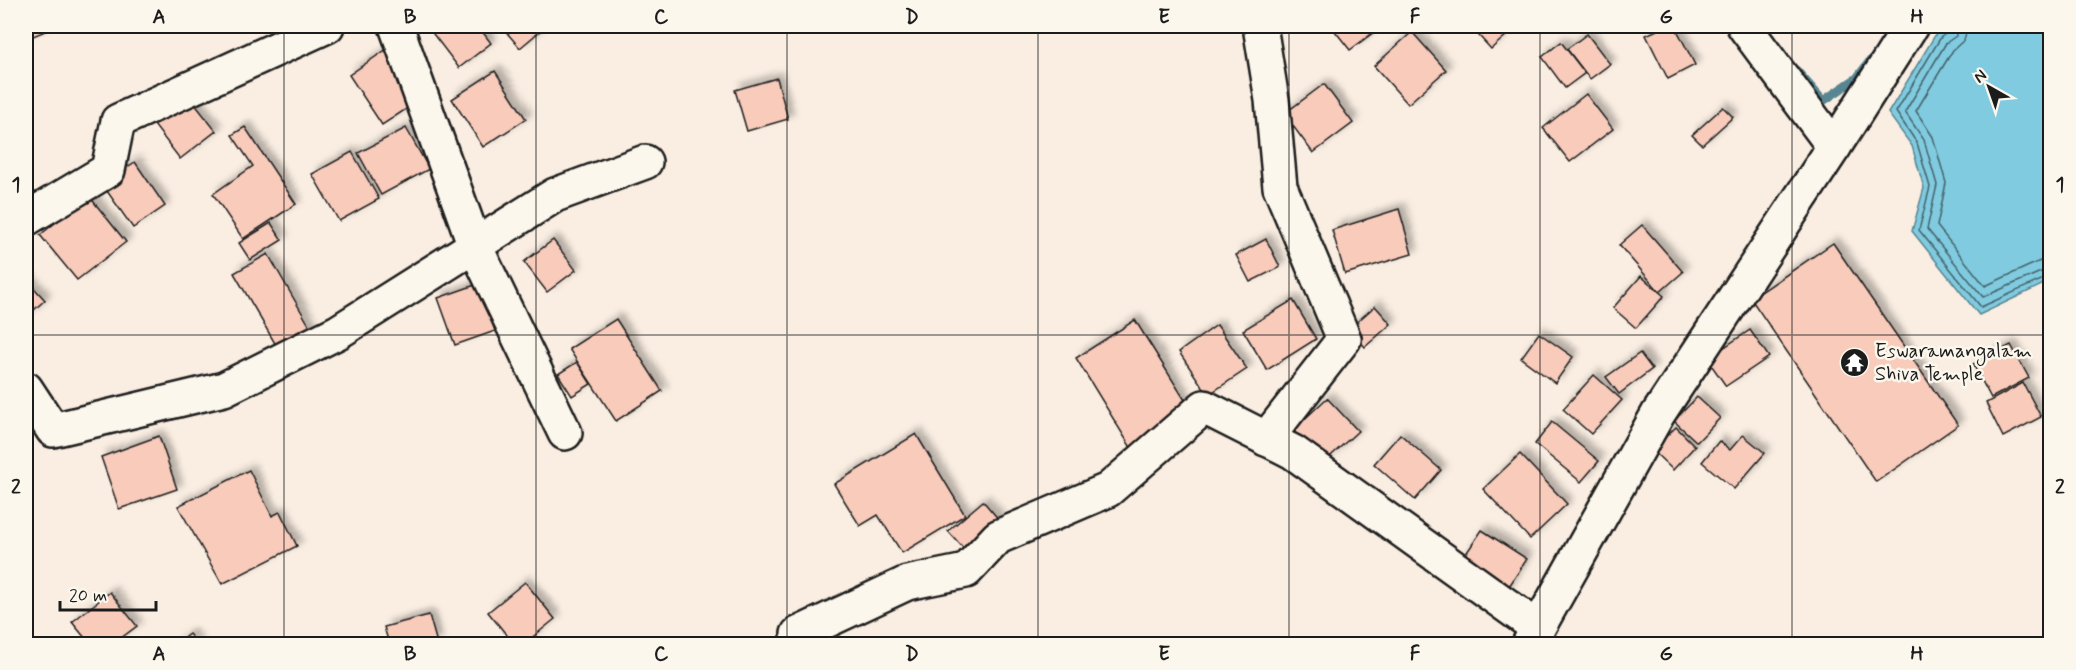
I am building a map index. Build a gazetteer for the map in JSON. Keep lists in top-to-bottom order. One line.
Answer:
{"places":{"temple":["Eswaramangalam Shiva Temple"]},"scale_bar":"20 m","north":"top left","grid":{"columns":["A","B","C","D","E","F","G","H"],"rows":["1","2"]}}
